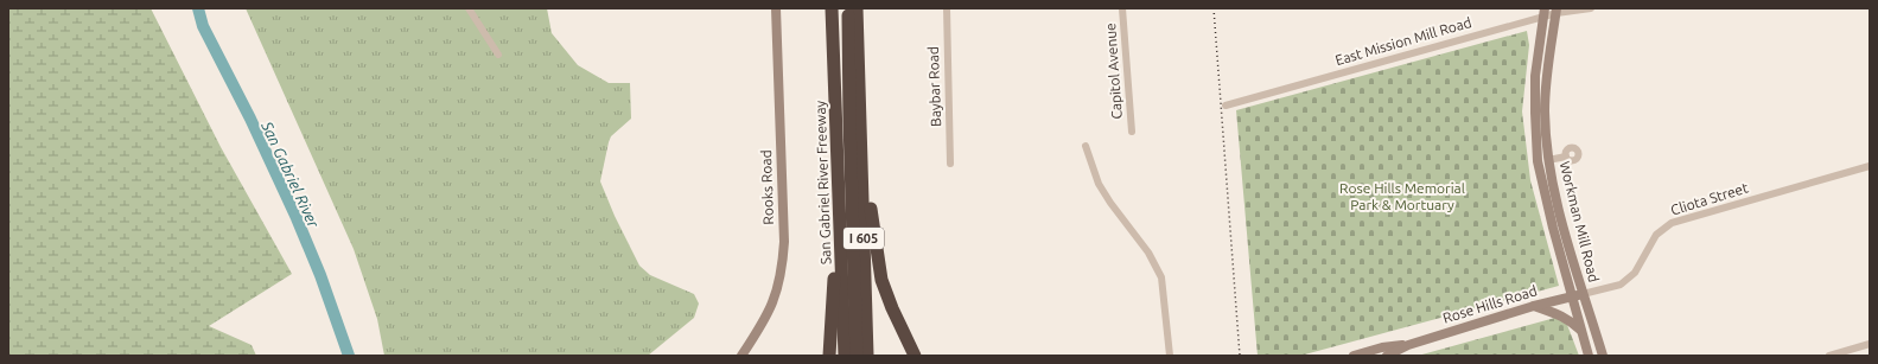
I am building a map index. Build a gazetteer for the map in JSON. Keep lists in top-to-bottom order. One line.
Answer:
{"streets":{"highway":["San Gabriel River Freeway","I 605"],"main road":["Rooks Road","Workman Mill Road","Rose Hills Road"],"street":["East Mission Mill Road","Capitol Avenue","Baybar Road","Cliota Street"]},"crossings":[["East Mission Mill Road","Workman Mill Road"],["Cliota Street","Workman Mill Road"],["Cliota Street","Rose Hills Road"],["Workman Mill Road","Rose Hills Road"]],"water":["San Gabriel River"],"parks":["Rose Hills Memorial Park & Mortuary"]}
